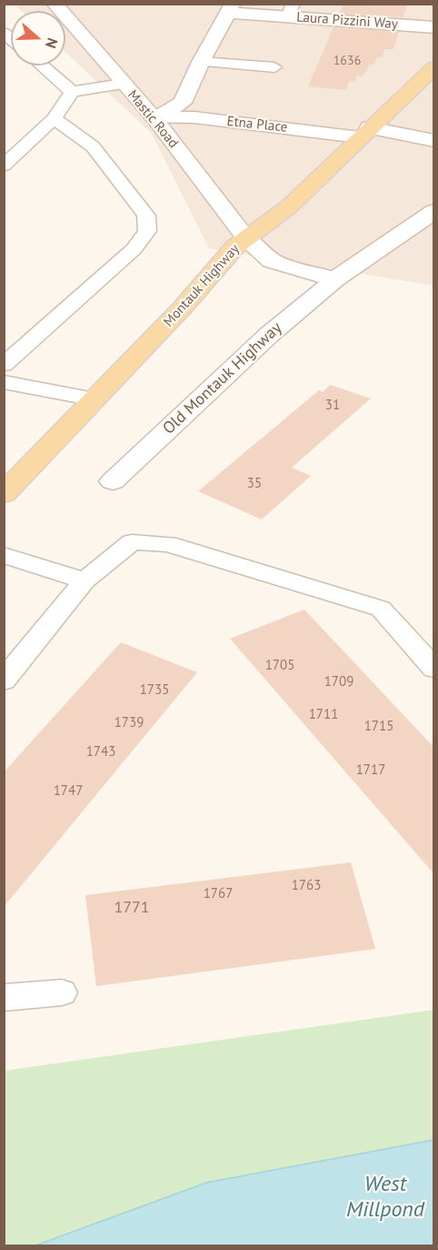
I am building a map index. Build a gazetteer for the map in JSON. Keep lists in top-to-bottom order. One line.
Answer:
{"streets":{"main road":["Montauk Highway"],"street":["Laura Pizzini Way","Mastic Road","Etna Place","Old Montauk Highway"]},"crossings":[["Mastic Road","Etna Place"],["Mastic Road","Montauk Highway"],["Etna Place","Montauk Highway"]],"water":["West Millpond"],"house_numbers":["1636","31","35","1705","1709","1735","1711","1739","1715","1743","1717","1747","1763","1767","1771"],"north":"right"}
